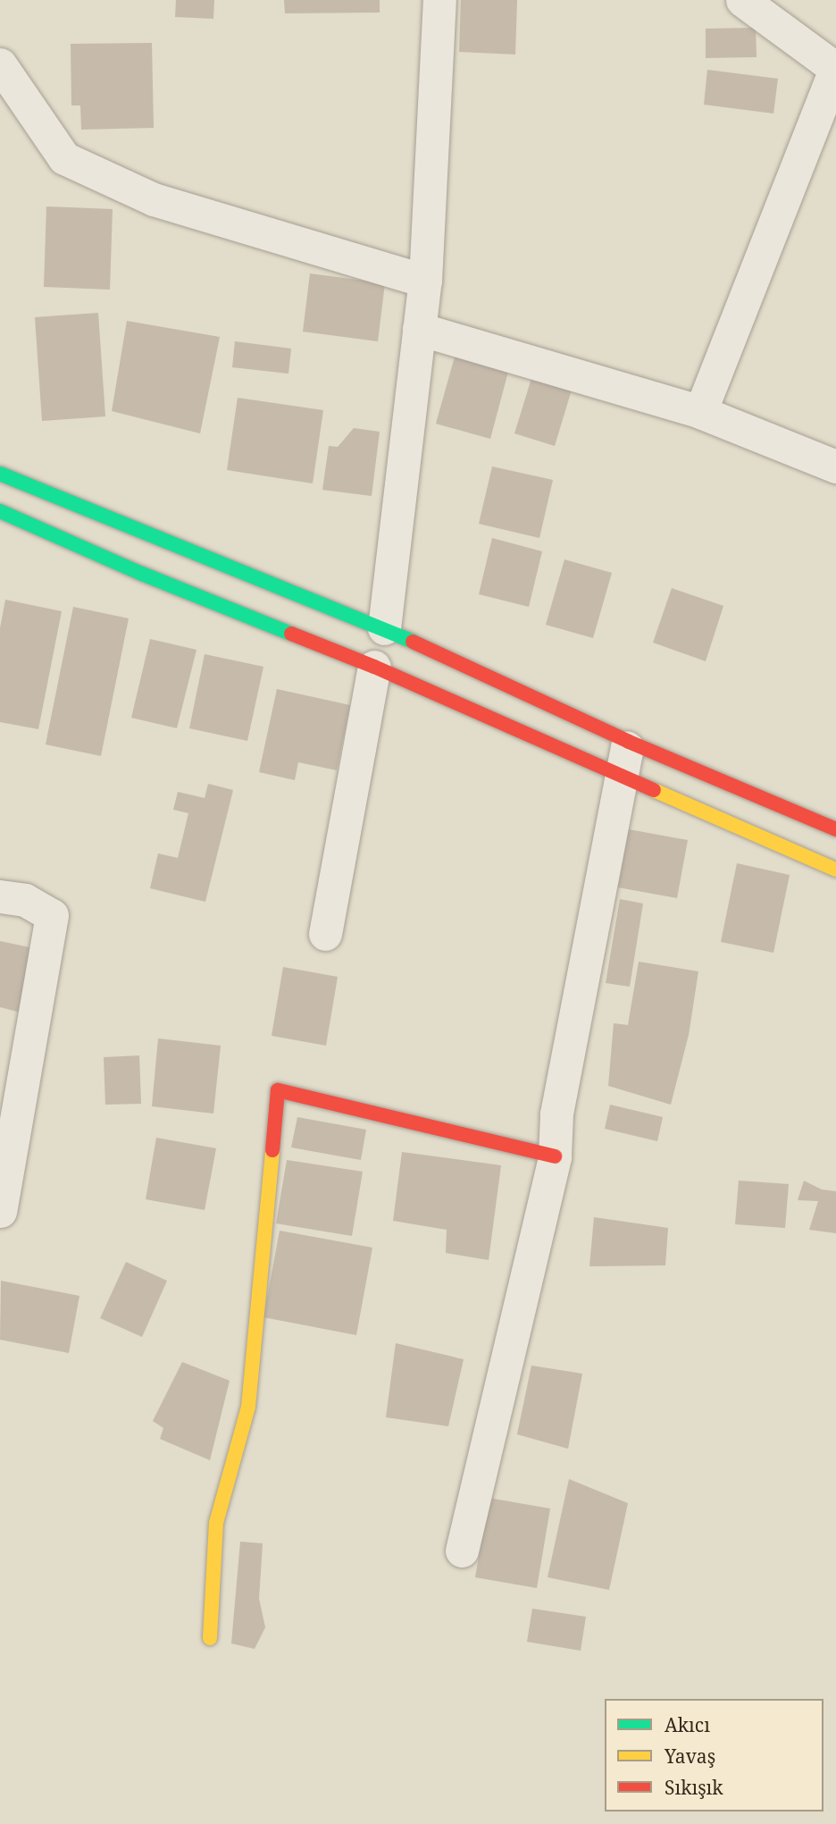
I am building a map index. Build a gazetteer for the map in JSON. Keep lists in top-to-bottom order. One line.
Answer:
{"legend":["Akıcı","Yavaş","Sıkışık"]}
